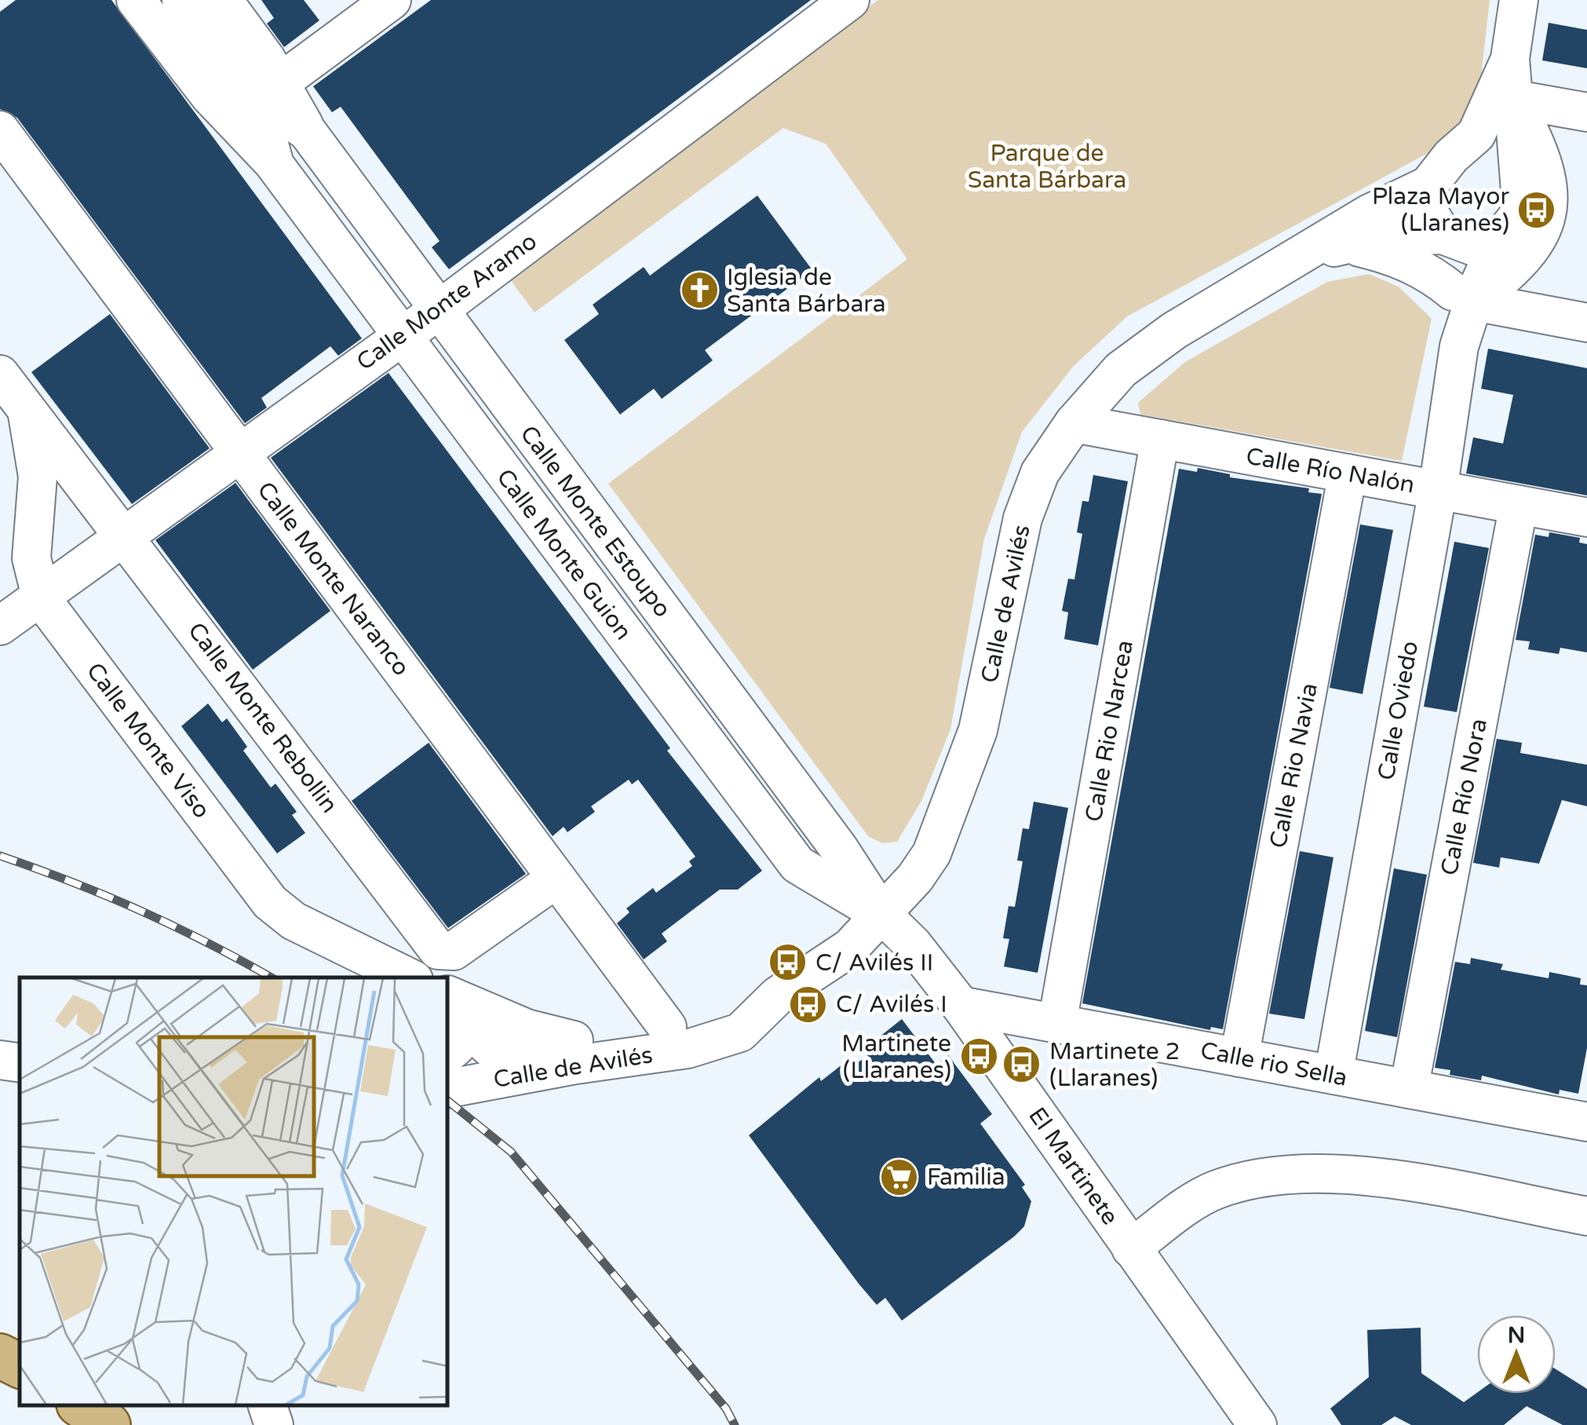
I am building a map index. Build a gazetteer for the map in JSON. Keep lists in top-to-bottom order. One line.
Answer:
{"streets":{"street":["Calle Monte Aramo","Calle Río Nalón","Calle Monte Estoupo","Calle Monte Guion","Calle Monte Naranco","Calle de Avilés","Calle Oviedo","Calle Monte Rebollin","Calle Rio Narcea","Calle Monte Viso","Calle Rio Navia","Calle Río Nora","Calle rio Sella","El Martinete"]},"crossings":[["Calle Monte Aramo","Calle Monte Estoupo"],["Calle Monte Aramo","Calle Monte Guion"],["Calle Monte Aramo","Calle Monte Naranco"],["Calle Monte Aramo","Calle Monte Rebollin"],["Calle Monte Aramo","Calle Monte Viso"],["Calle Río Nalón","Calle de Avilés"],["Calle Río Nalón","Calle Oviedo"],["Calle Río Nalón","Calle Rio Narcea"],["Calle Río Nalón","Calle Rio Navia"],["Calle Río Nalón","Calle Río Nora"],["Calle Monte Estoupo","Calle Monte Guion"],["Calle Monte Estoupo","Calle de Avilés"],["Calle Monte Estoupo","El Martinete"],["Calle Monte Guion","Calle de Avilés"],["Calle Monte Guion","El Martinete"],["Calle Monte Naranco","Calle de Avilés"],["Calle Monte Naranco","Calle Monte Rebollin"],["Calle de Avilés","Calle Oviedo"],["Calle de Avilés","El Martinete"],["Calle Oviedo","Calle rio Sella"],["Calle Monte Rebollin","Calle Monte Viso"],["Calle Rio Narcea","Calle rio Sella"],["Calle Rio Navia","Calle rio Sella"],["Calle Río Nora","Calle rio Sella"],["Calle rio Sella","El Martinete"]],"parks":["Parque de Santa Bárbara"],"places":{"bus stop":["Plaza Mayor (Llaranes)","C/ Avilés II","C/ Avilés I","Martinete (Llaranes)","Martinete 2 (Llaranes)"],"church":["Iglesia de Santa Bárbara"],"supermarket":["Familia"]},"north":"top"}
